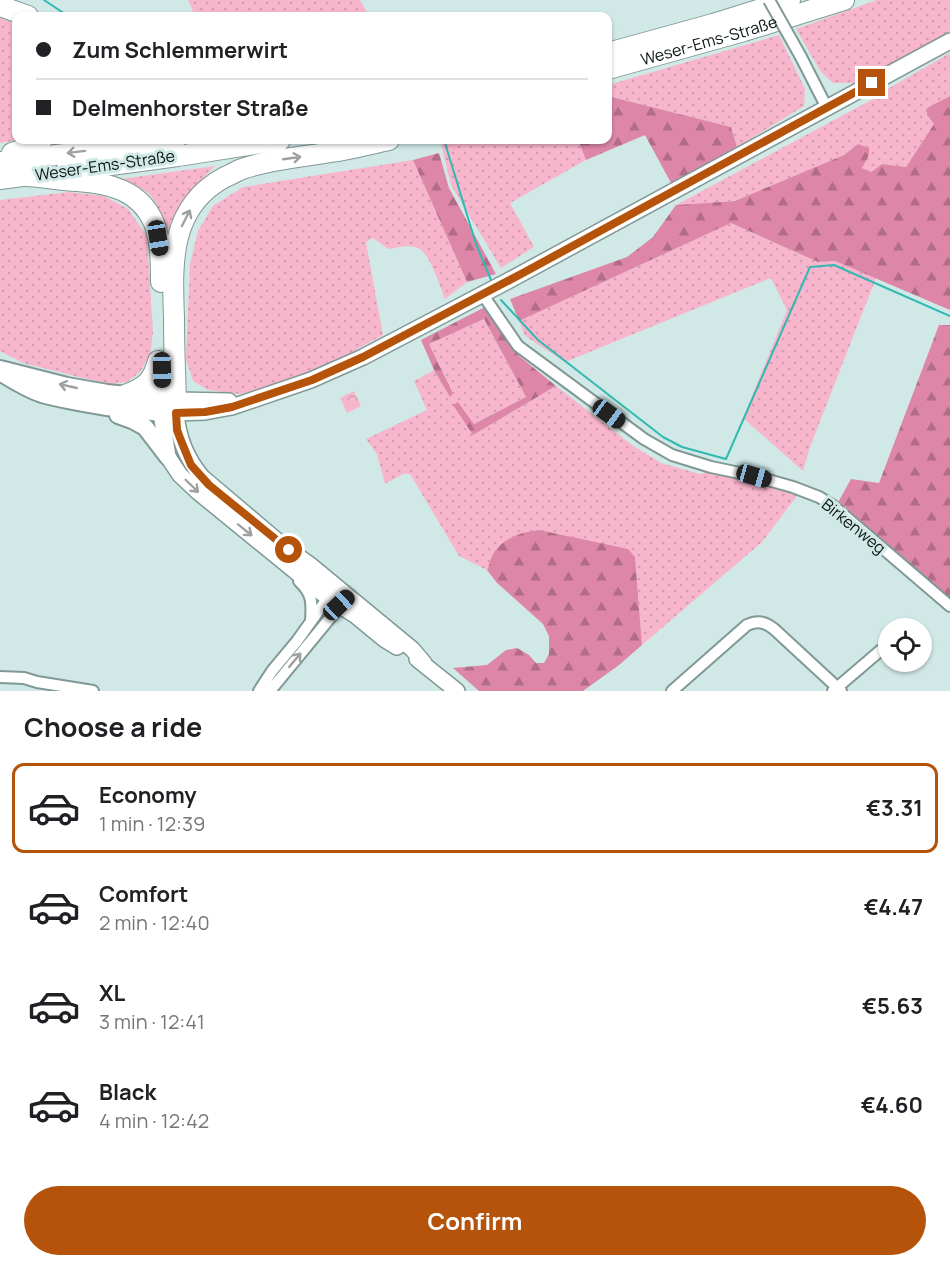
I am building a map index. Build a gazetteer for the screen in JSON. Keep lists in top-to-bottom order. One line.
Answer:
{"streets":{"highway":["Weser-Ems-Straße"],"street":["Birkenweg"]},"page":{"banner":["Zum Schlemmerwirt","Delmenhorster Straße"],"heading":"Choose a ride","list":[{"name":"Economy","note":"1 min · 12:39","value":"€3.31"},{"name":"Comfort","note":"2 min · 12:40","value":"€4.47"},{"name":"XL","note":"3 min · 12:41","value":"€5.63"},{"name":"Black","note":"4 min · 12:42","value":"€4.60"}],"buttons":"Confirm"}}
